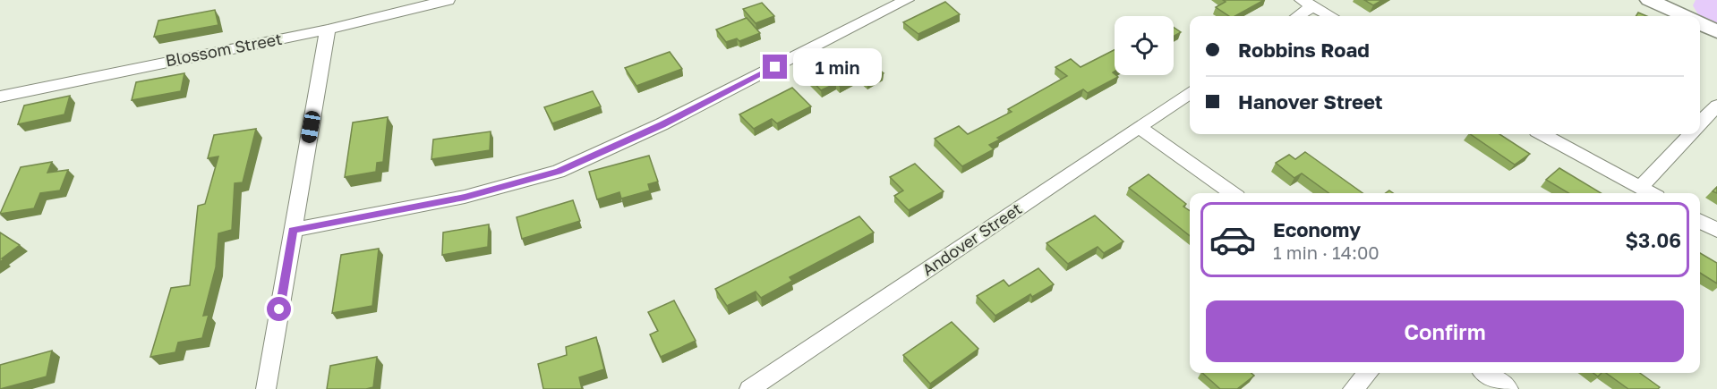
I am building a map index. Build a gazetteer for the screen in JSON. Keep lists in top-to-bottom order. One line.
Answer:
{"streets":{"street":["Blossom Street","Andover Street"]},"page":{"banner":["Robbins Road","Hanover Street"],"bubble":"1 min","list":[{"name":"Economy","note":"1 min · 14:00","value":"$3.06"}],"buttons":"Confirm"}}
